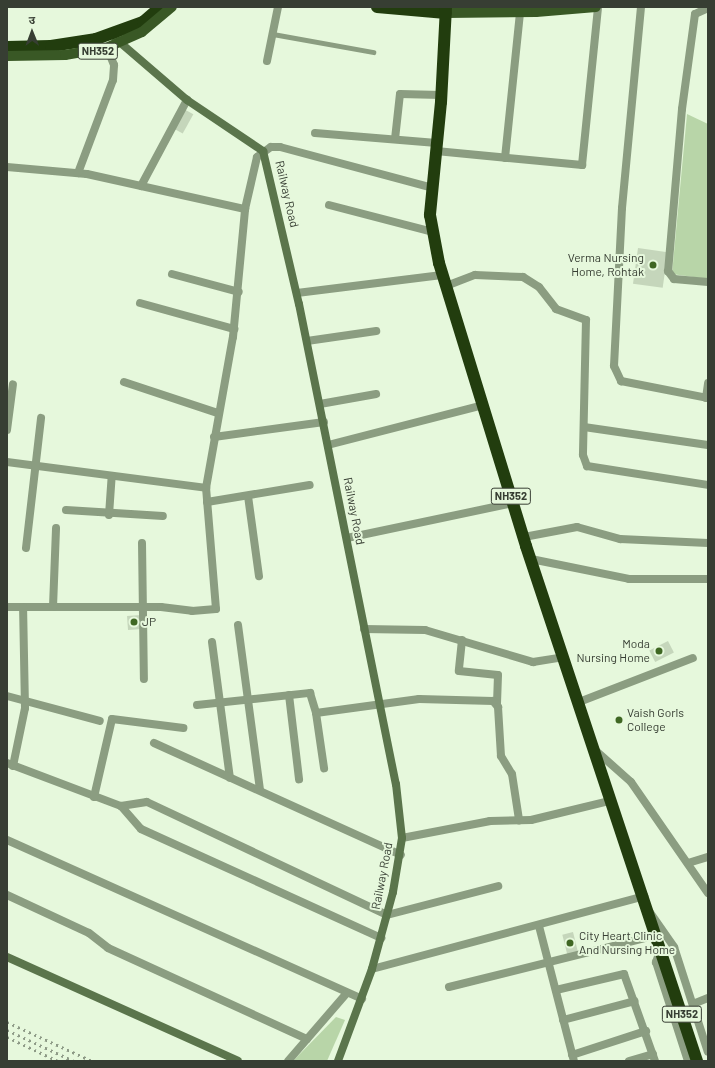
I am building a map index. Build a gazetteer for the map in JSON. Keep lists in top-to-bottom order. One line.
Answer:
{"streets":{"highway":["NH352"],"street":["Railway Road"]},"crossings":[["NH352","Railway Road"]],"places":["Verma Nursing Home, Rohtak","JP","Moda Nursing Home","Vaish Gorls College","City Heart Clinic And Nursing Home"],"north":"top"}
